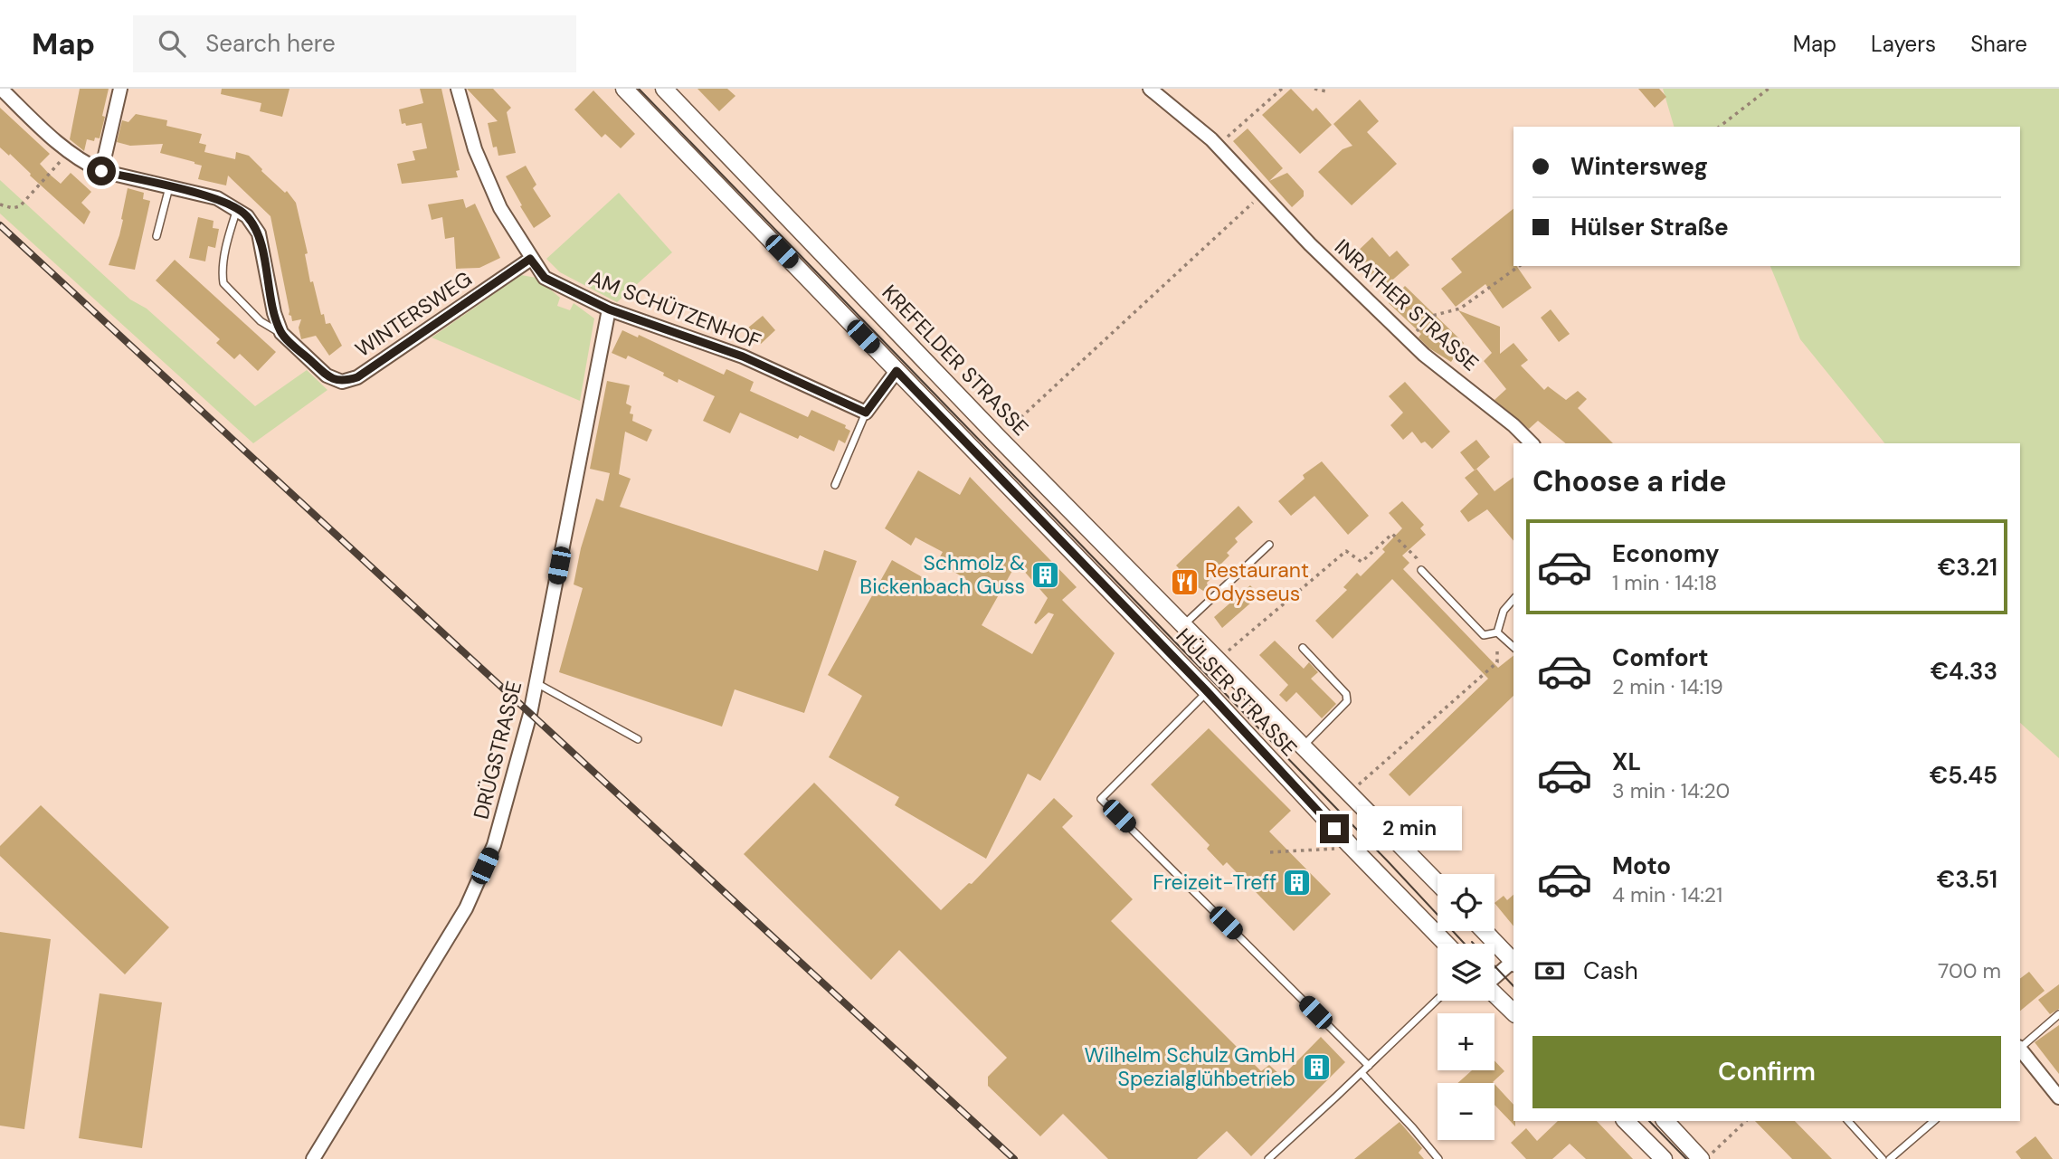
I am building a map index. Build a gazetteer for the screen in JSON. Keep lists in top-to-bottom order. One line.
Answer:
{"streets":{"street":["INRATHER STRASSE","AM SCHÜTZENHOF","WINTERSWEG","KREFELDER STRASSE","HÜLSER STRASSE","DRÜGSTRASSE"]},"crossings":[["AM SCHÜTZENHOF","WINTERSWEG"],["AM SCHÜTZENHOF","DRÜGSTRASSE"],["KREFELDER STRASSE","HÜLSER STRASSE"]],"places":{"building":["Schmolz & Bickenbach Guss","Freizeit-Treff","Wilhelm Schulz GmbH Spezialglühbetrieb"],"restaurant":["Restaurant Odysseus"]},"page":{"header":"Map","search":"Search here","nav":["Map","Layers","Share"],"banner":["Wintersweg","Hülser Straße"],"heading":"Choose a ride","list":[{"name":"Economy","note":"1 min · 14:18","value":"€3.21"},{"name":"Comfort","note":"2 min · 14:19","value":"€4.33"},{"name":"XL","note":"3 min · 14:20","value":"€5.45"},{"name":"Moto","note":"4 min · 14:21","value":"€3.51"}],"bubble":"2 min","map_buttons":["+","−"],"pay":["Cash","700 m"],"buttons":"Confirm"}}
